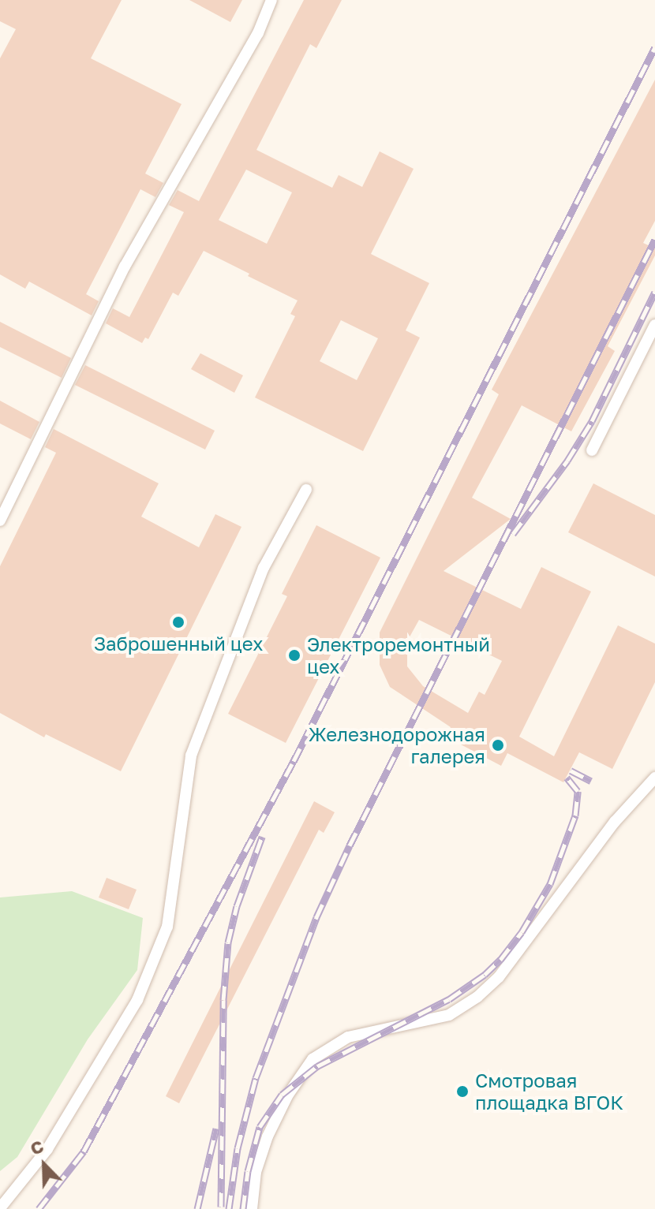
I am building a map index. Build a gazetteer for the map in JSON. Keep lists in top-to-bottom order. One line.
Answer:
{"places":["Заброшенный цех","Электроремонтный цех","Железнодорожная галерея","Смотровая площадка ВГОК"],"north":"top left"}
